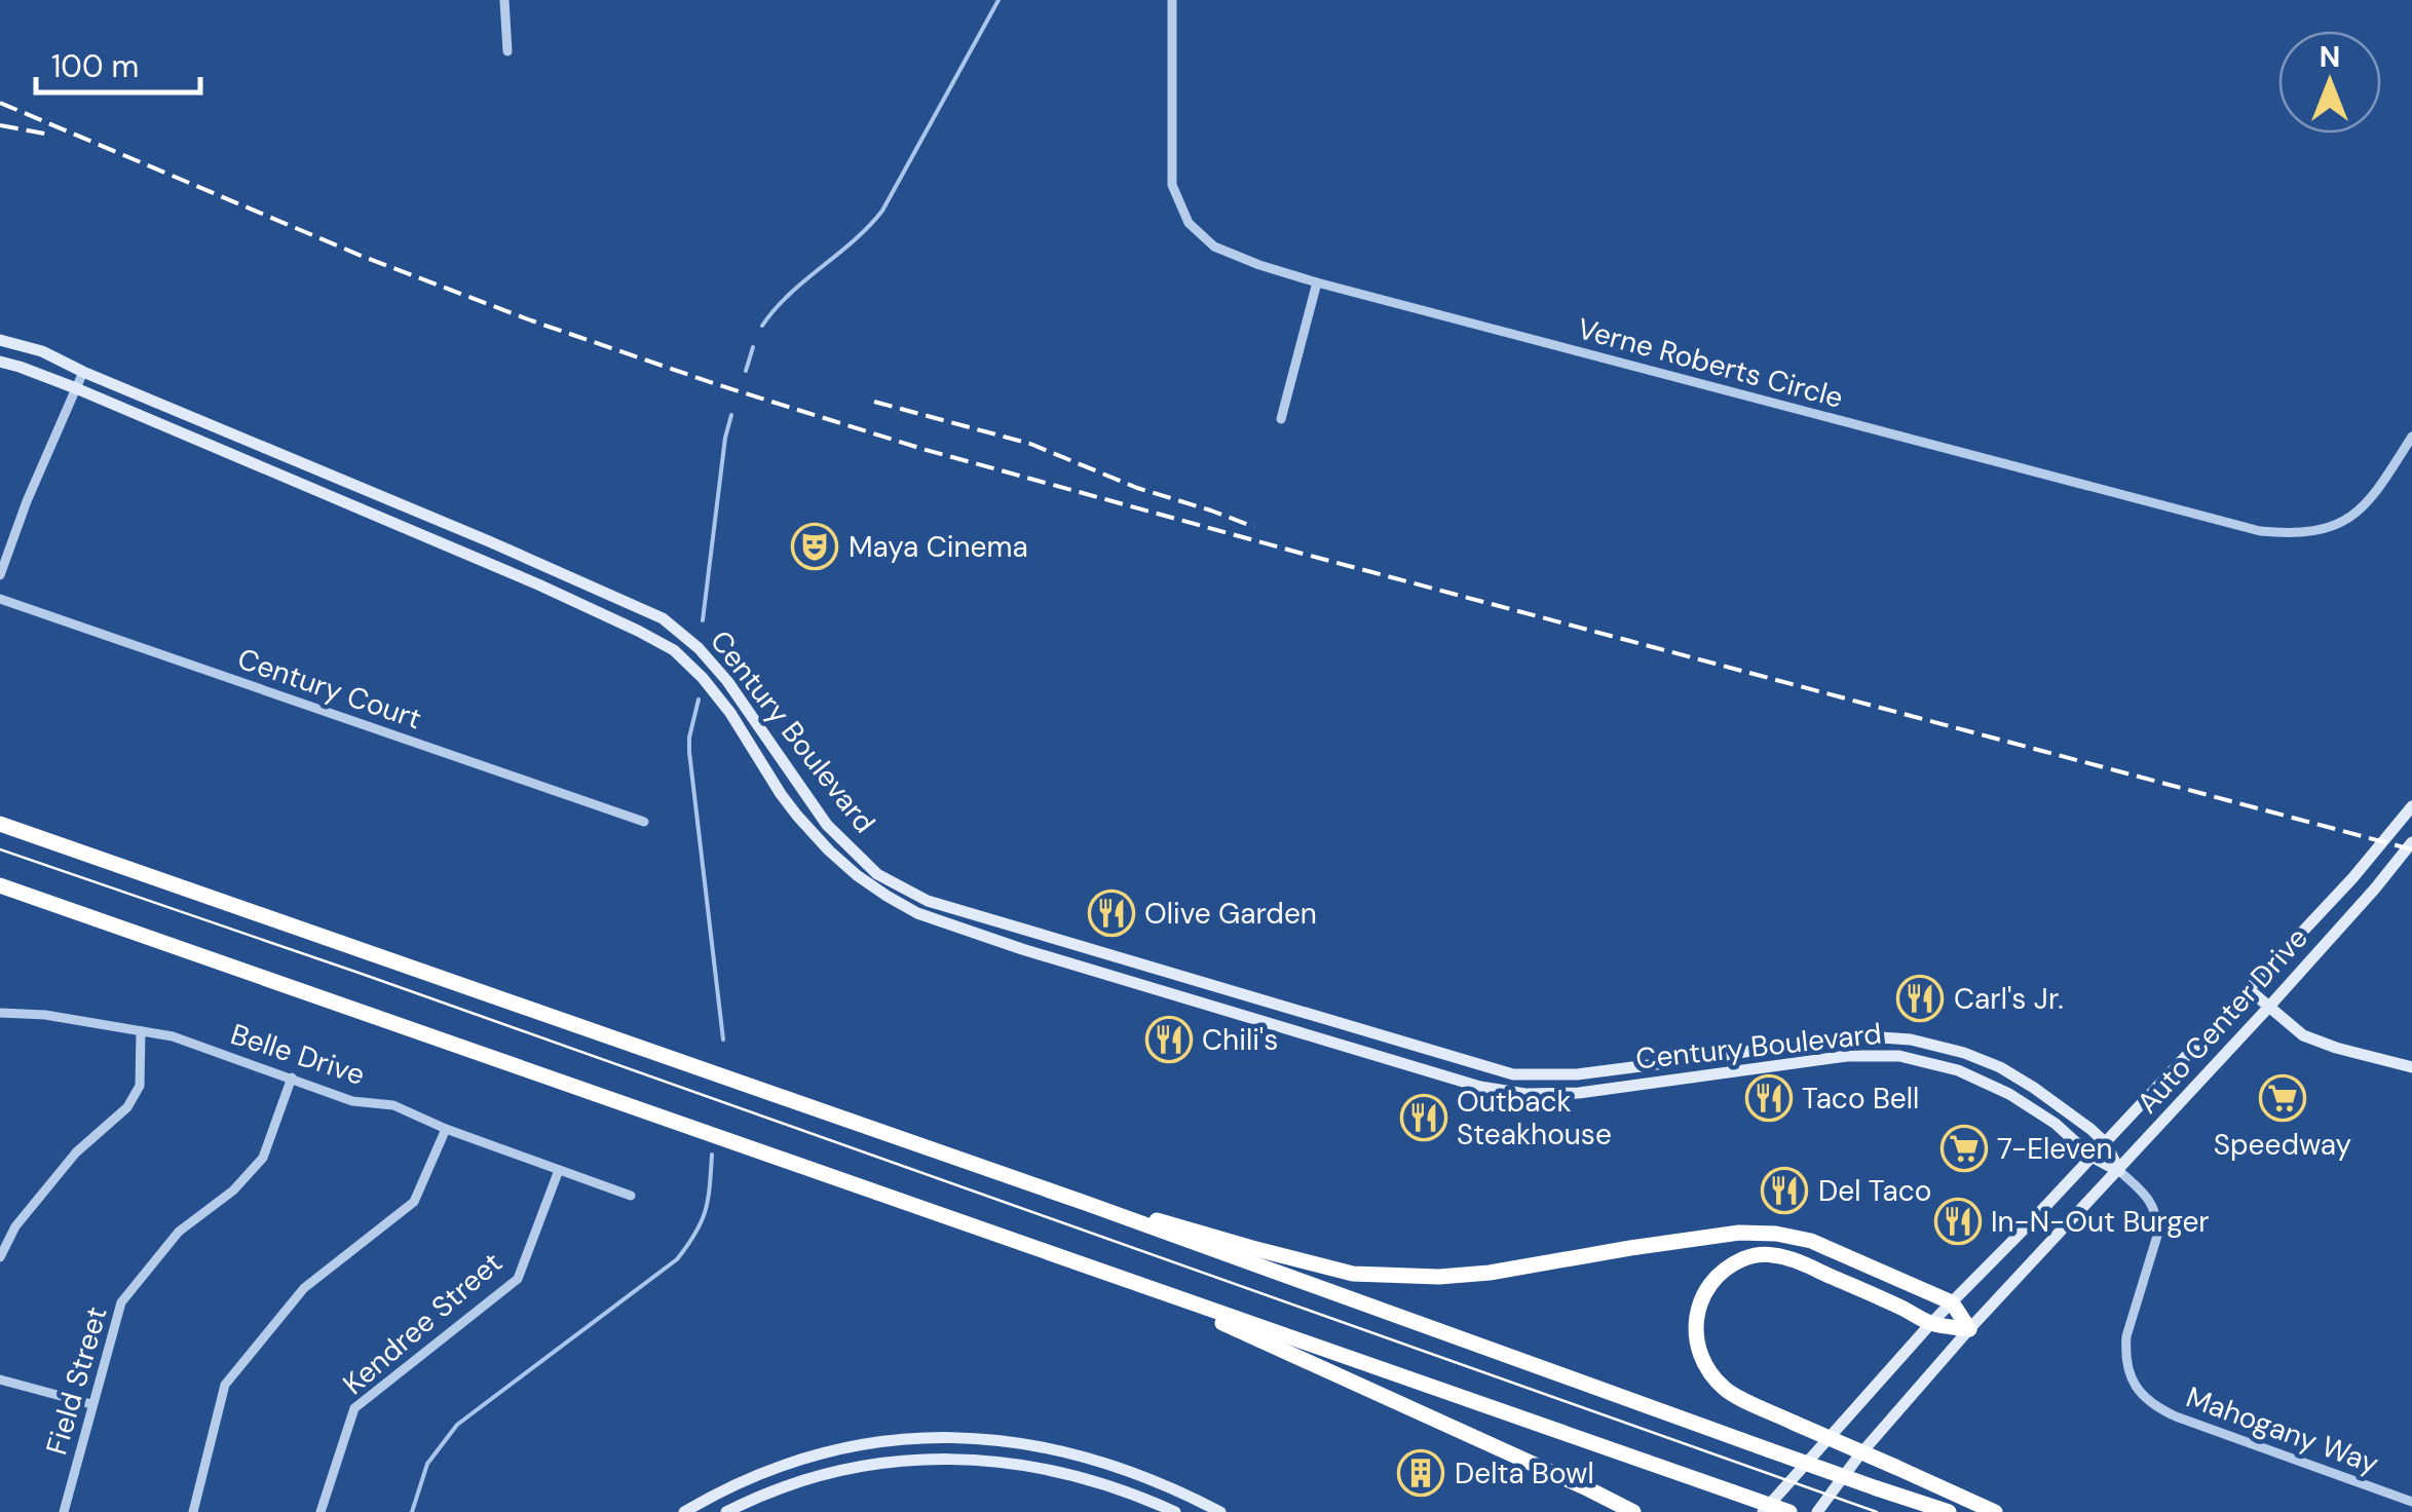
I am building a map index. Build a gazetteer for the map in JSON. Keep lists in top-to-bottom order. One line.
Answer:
{"streets":{"street":["Verne Roberts Circle","Century Court","Century Boulevard","Auto Center Drive","Belle Drive","Kendree Street","Field Street","Mahogany Way"]},"crossings":[["Century Boulevard","Auto Center Drive"],["Century Boulevard","Mahogany Way"],["Auto Center Drive","Mahogany Way"],["Belle Drive","Kendree Street"],["Belle Drive","Field Street"]],"places":{"theatre":["Maya Cinema"],"restaurant":["Olive Garden","Carl's Jr.","Chili's","Taco Bell","Outback Steakhouse","Del Taco","In-N-Out Burger"],"supermarket":["Speedway","7-Eleven"],"building":["Delta Bowl"]},"scale_bar":"100 m","north":"top"}
